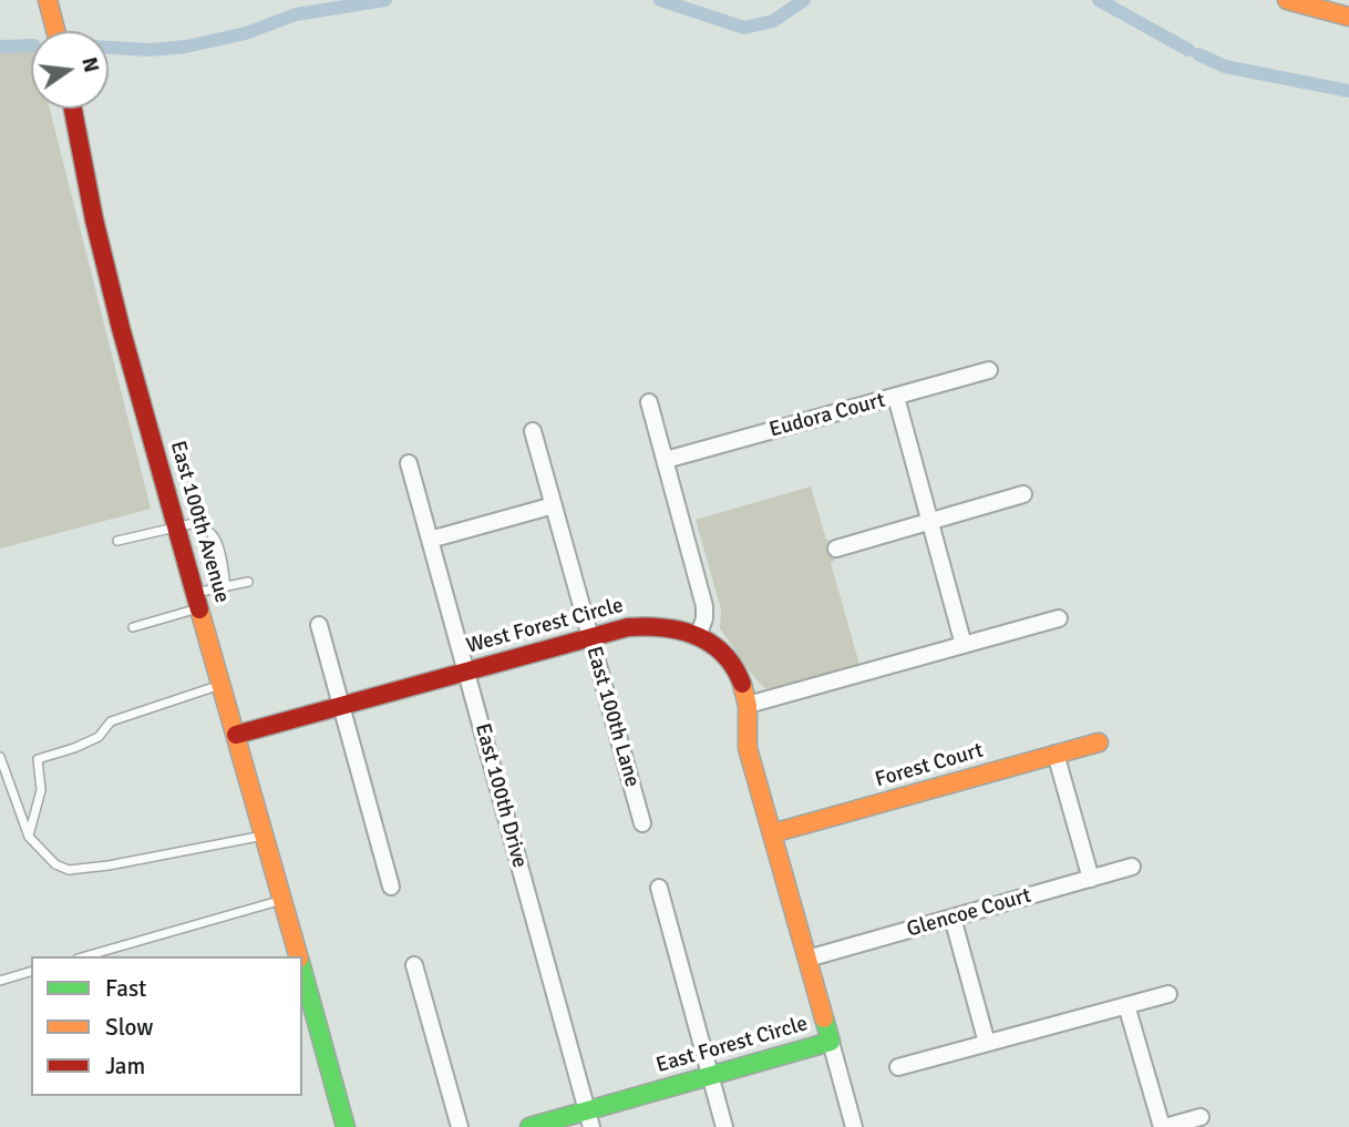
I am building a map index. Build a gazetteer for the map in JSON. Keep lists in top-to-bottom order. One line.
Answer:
{"streets":{"street":["Eudora Court","East 100th Avenue","West Forest Circle","East 100th Lane","Forest Court","East 100th Drive","Glencoe Court","East Forest Circle"]},"crossings":[["East 100th Avenue","West Forest Circle"],["West Forest Circle","East 100th Lane"],["West Forest Circle","East 100th Drive"],["Forest Court","East Forest Circle"],["East 100th Drive","East Forest Circle"],["Glencoe Court","East Forest Circle"]],"legend":["Fast","Slow","Jam"],"north":"right"}
